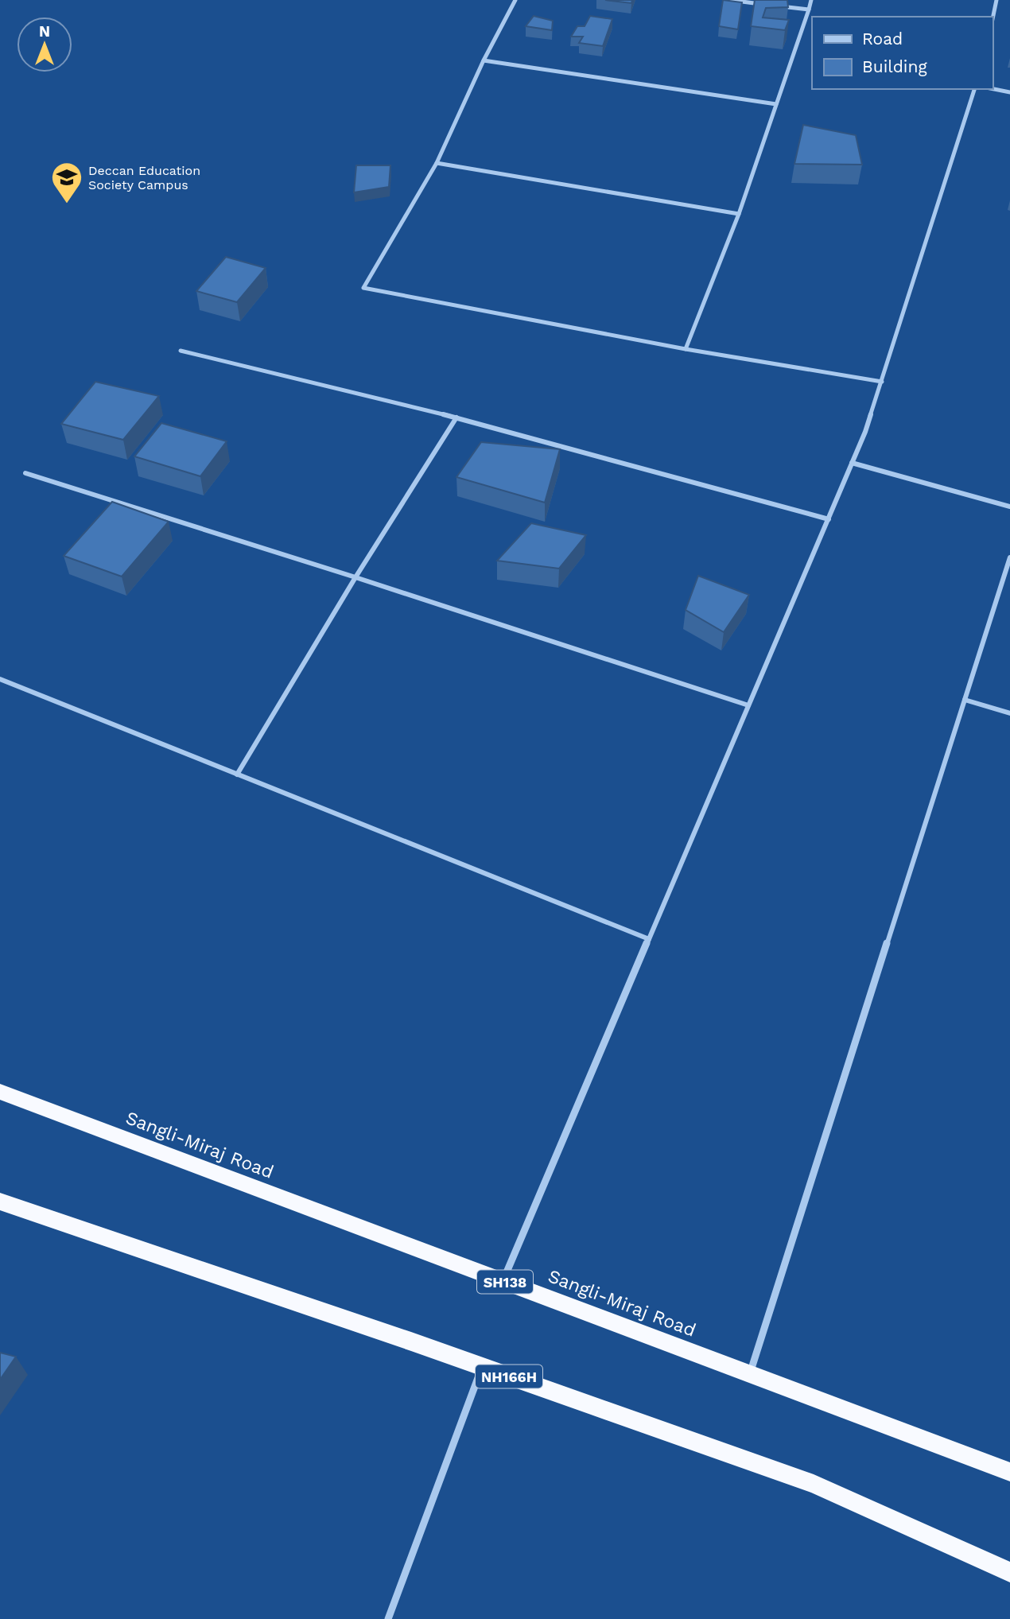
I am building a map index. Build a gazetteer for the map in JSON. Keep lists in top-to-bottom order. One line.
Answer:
{"streets":{"highway":["Sangli-Miraj Road","SH138","NH166H"]},"places":{"school or university":["Deccan Education Society Campus"]},"legend":["Road","Building"],"north":"top"}
